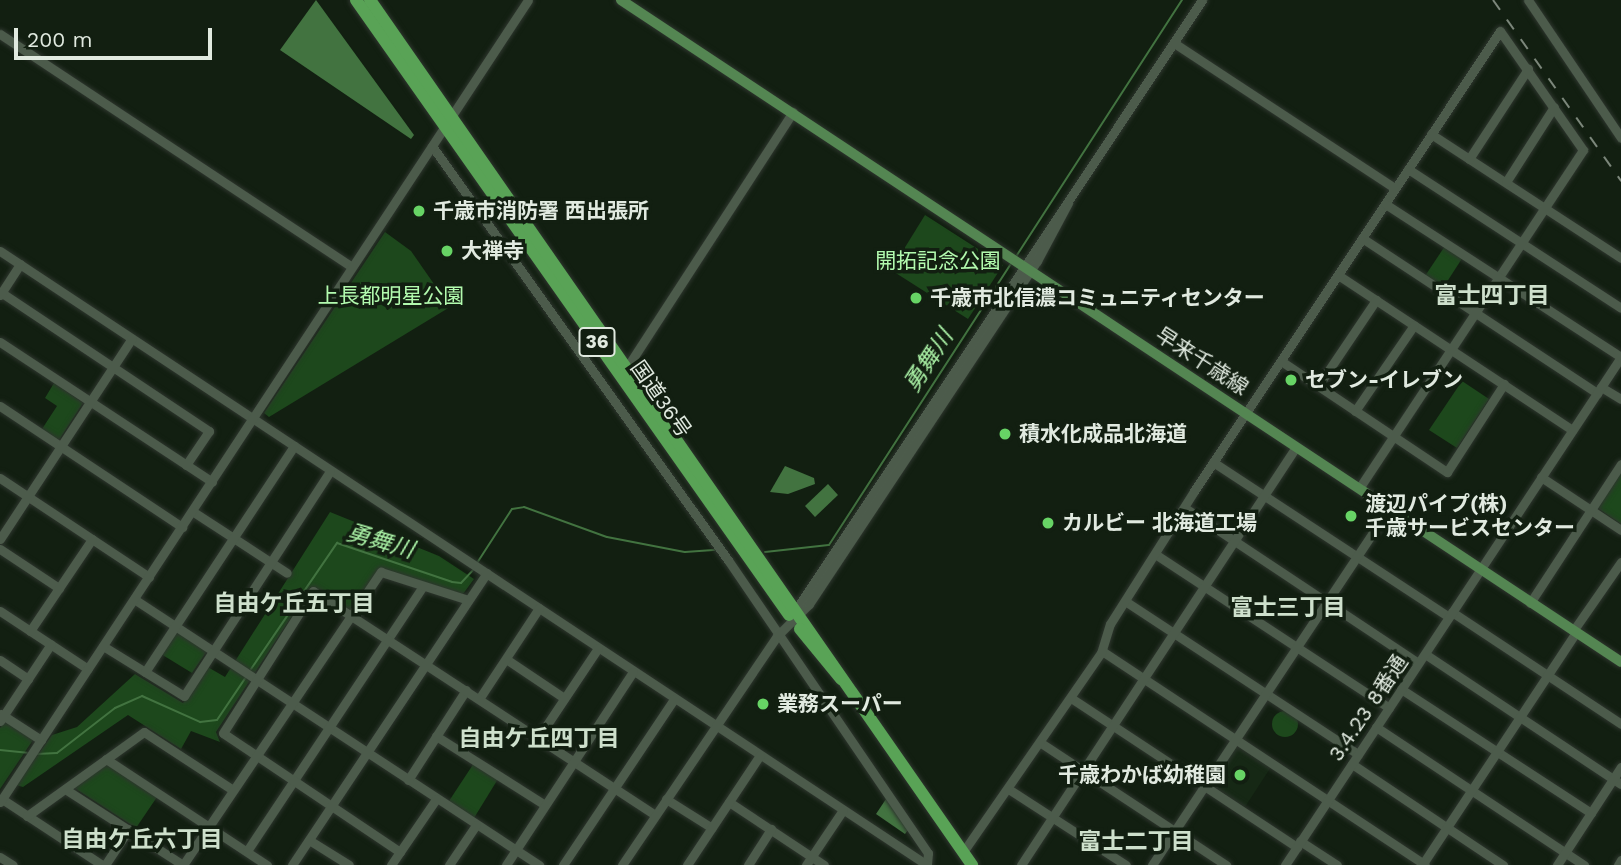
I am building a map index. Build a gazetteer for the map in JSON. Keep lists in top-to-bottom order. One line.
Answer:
{"streets":{"highway":["36","国道36号"],"main road":["早来千歳線"],"street":["3.4.23 8番通"]},"crossings":[["早来千歳線","3.4.23 8番通"]],"districts":["富士四丁目","自由ケ丘五丁目","富士三丁目","自由ケ丘四丁目","自由ケ丘六丁目","富士二丁目"],"water":["勇舞川"],"parks":["開拓記念公園","上長都明星公園"],"places":["千歳市消防署 西出張所","大禅寺","千歳市北信濃コミュニティセンター","セブン-イレブン","積水化成品北海道","渡辺パイプ(株) 千歳サービスセンター","カルビー 北海道工場","業務スーパー","千歳わかば幼稚園"],"scale_bar":"200 m"}
